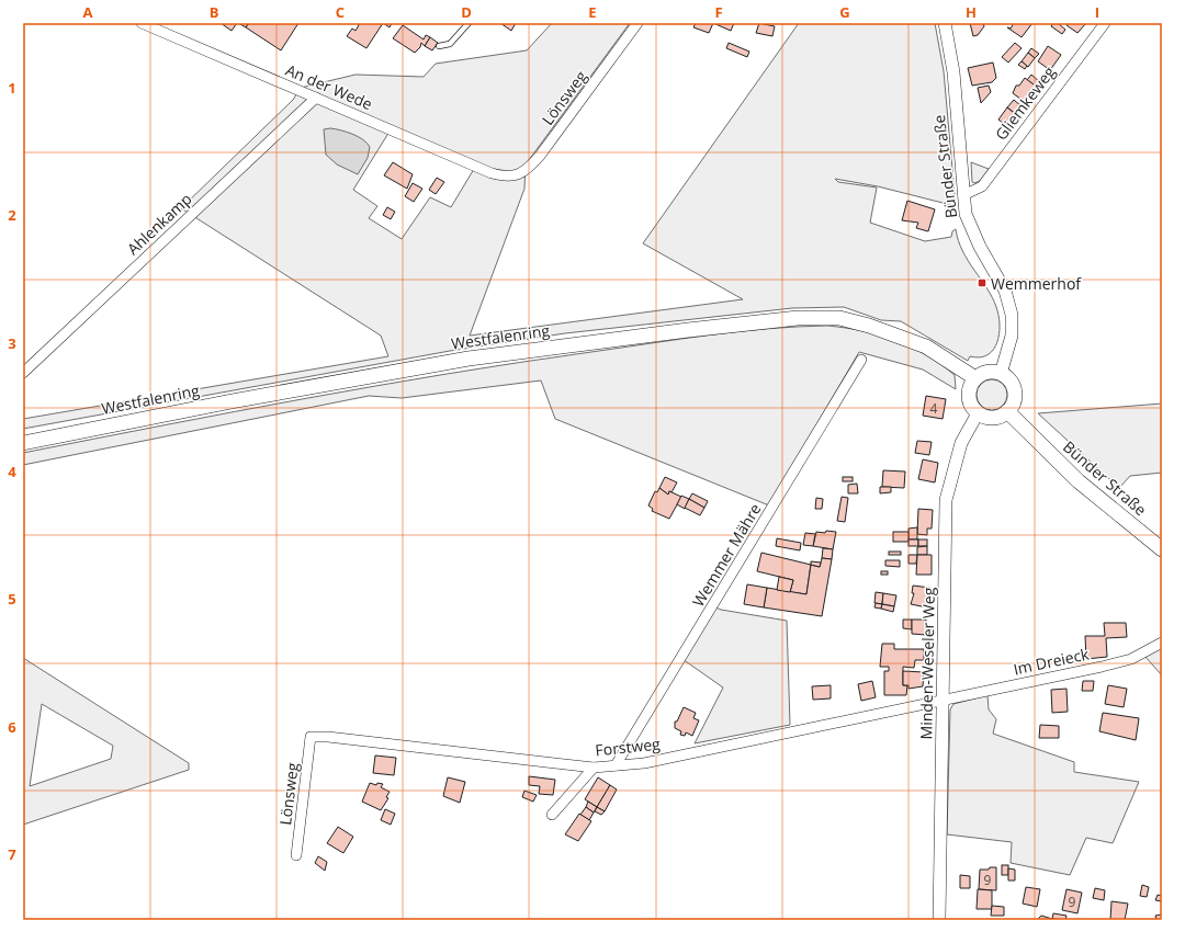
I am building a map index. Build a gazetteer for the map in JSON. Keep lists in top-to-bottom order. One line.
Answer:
{"streets":{"main road":["Bünder Straße","Westfalenring"],"street":["An der Wede","Lönsweg","Gliemkeweg","Ahlenkamp","Wemmer Mähre","Im Dreieck","Minden-Weseler Weg","Forstweg"]},"crossings":[["An der Wede","Lönsweg"],["An der Wede","Ahlenkamp"],["Lönsweg","Forstweg"],["Gliemkeweg","Bünder Straße"],["Bünder Straße","Westfalenring"],["Bünder Straße","Minden-Weseler Weg"],["Westfalenring","Minden-Weseler Weg"],["Wemmer Mähre","Forstweg"],["Im Dreieck","Minden-Weseler Weg"],["Im Dreieck","Forstweg"],["Minden-Weseler Weg","Forstweg"]],"places":{"transit":["Wemmerhof"]},"house_numbers":["4","9","9"],"grid":{"columns":["A","B","C","D","E","F","G","H","I"],"rows":["1","2","3","4","5","6","7"]}}
